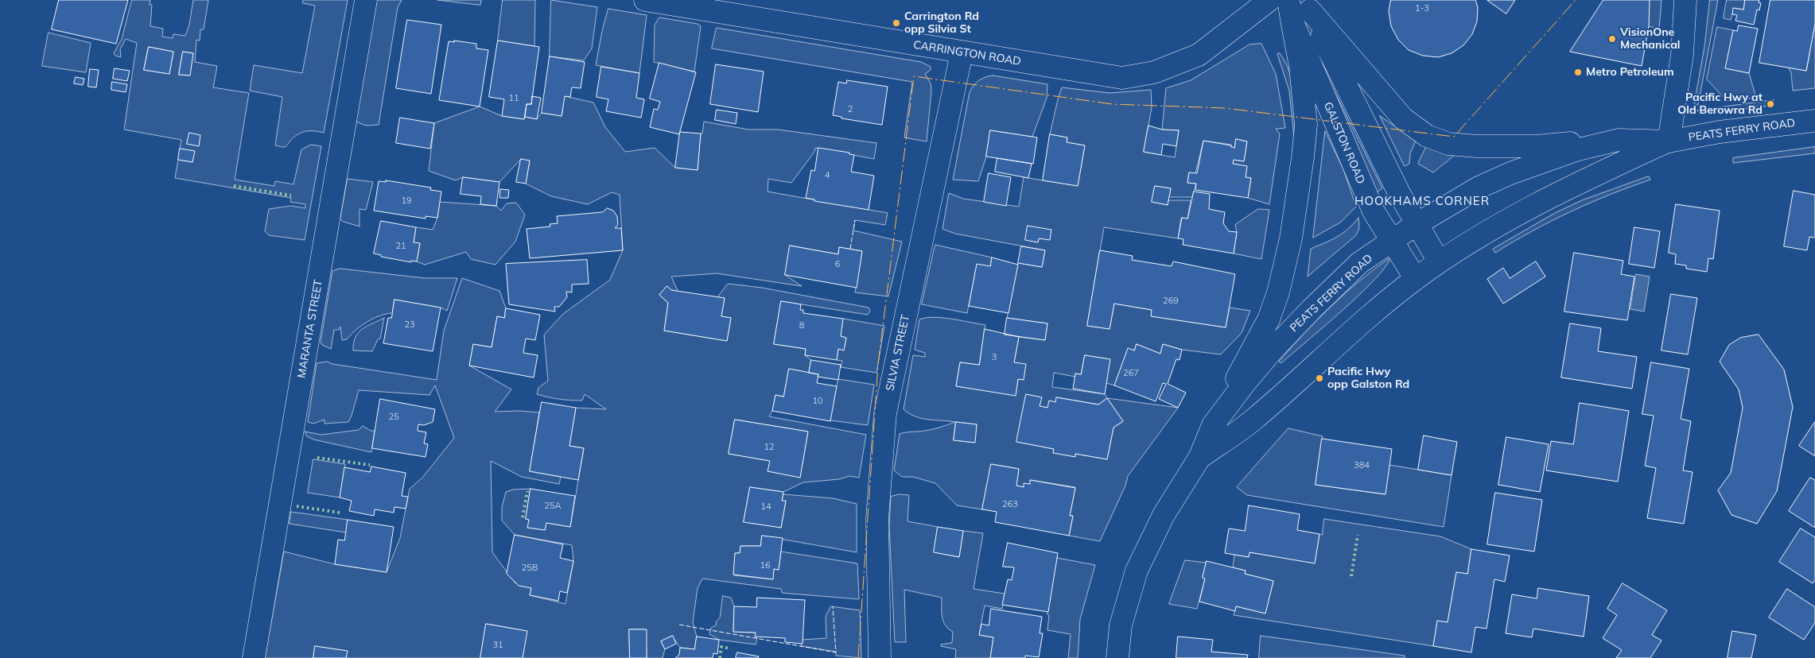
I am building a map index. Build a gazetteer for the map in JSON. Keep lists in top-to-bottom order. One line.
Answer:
{"streets":{"main road":["CARRINGTON ROAD","PEATS FERRY ROAD","GALSTON ROAD","MARANTA STREET","SILVIA STREET"]},"crossings":[["CARRINGTON ROAD","SILVIA STREET"],["PEATS FERRY ROAD","GALSTON ROAD"]],"districts":["HOOKHAMS CORNER"],"places":["Carrington Rd opp Silvia St","VisionOne Mechanical","Metro Petroleum","Pacific Hwy at Old Berowra Rd","Pacific Hwy opp Galston Rd"],"house_numbers":["1-3","11","2","4","19","21","6","269","23","8","3","267","10","25","12","384","263","25A","14","16","25B","31"]}
